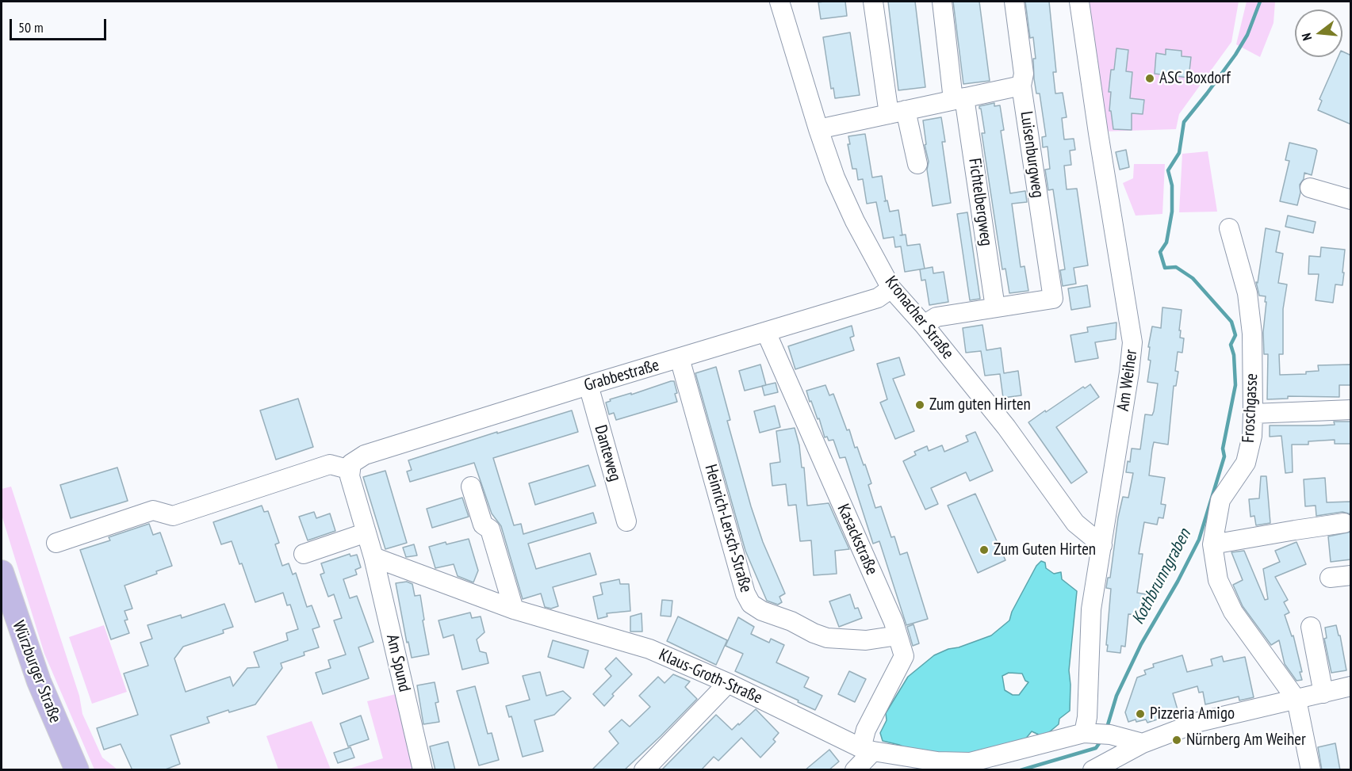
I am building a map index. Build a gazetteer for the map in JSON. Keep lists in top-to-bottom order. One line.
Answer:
{"streets":{"main road":["Würzburger Straße"],"street":["Luisenburgweg","Fichtelbergweg","Kronacher Straße","Grabbestraße","Am Weiher","Froschgasse","Danteweg","Heinrich-Lersch-Straße","Kasackstraße","Am Spund","Klaus-Groth-Straße"]},"crossings":[["Luisenburgweg","Fichtelbergweg"],["Luisenburgweg","Kronacher Straße"],["Kronacher Straße","Grabbestraße"],["Kronacher Straße","Am Weiher"],["Grabbestraße","Danteweg"],["Grabbestraße","Heinrich-Lersch-Straße"],["Grabbestraße","Kasackstraße"],["Am Weiher","Klaus-Groth-Straße"],["Heinrich-Lersch-Straße","Kasackstraße"],["Kasackstraße","Klaus-Groth-Straße"],["Am Spund","Klaus-Groth-Straße"]],"water":["Kothbrunngraben"],"places":["ASC Boxdorf","Zum guten Hirten","Zum Guten Hirten","Pizzeria Amigo","Nürnberg Am Weiher"],"scale_bar":"50 m","north":"left"}
